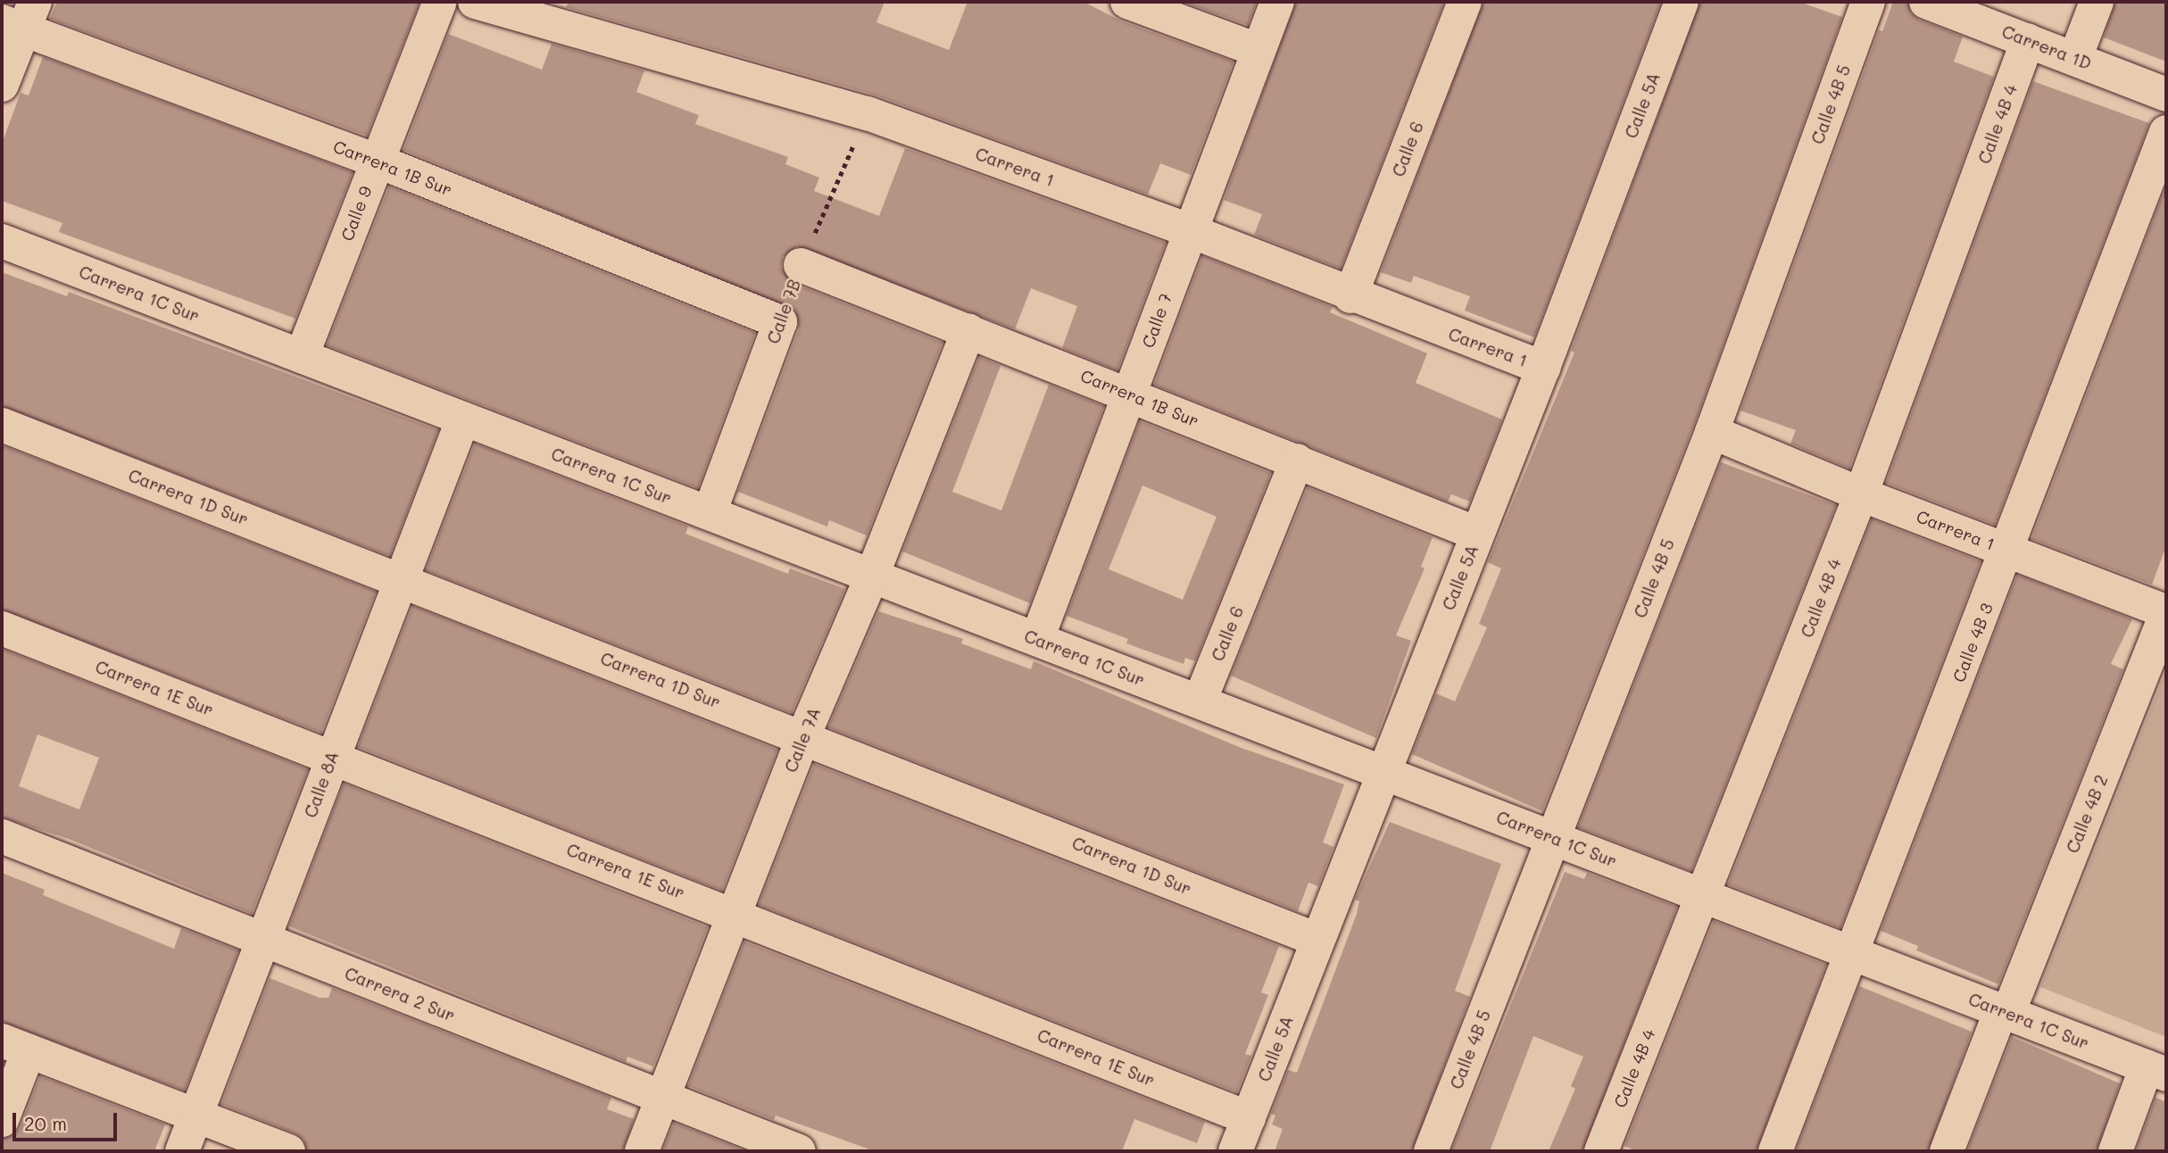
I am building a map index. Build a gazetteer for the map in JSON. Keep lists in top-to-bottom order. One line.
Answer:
{"streets":{"street":["Carrera 1D","Calle 4B 5","Calle 5A","Calle 4B 4","Calle 6","Carrera 1","Carrera 1B Sur","Calle 9","Carrera 1C Sur","Calle 7B","Calle 7","Carrera 1D Sur","Calle 4B 3","Carrera 1E Sur","Calle 7A","Calle 8A","Calle 4B 2","Carrera 2 Sur"]},"crossings":[["Carrera 1D","Calle 4B 4"],["Calle 4B 5","Carrera 1"],["Calle 4B 5","Carrera 1C Sur"],["Calle 5A","Carrera 1"],["Calle 5A","Carrera 1B Sur"],["Calle 5A","Carrera 1C Sur"],["Calle 5A","Carrera 1D Sur"],["Calle 5A","Carrera 1E Sur"],["Calle 4B 4","Carrera 1"],["Calle 4B 4","Carrera 1C Sur"],["Calle 6","Carrera 1"],["Calle 6","Carrera 1B Sur"],["Calle 6","Carrera 1C Sur"],["Carrera 1","Calle 7B"],["Carrera 1","Calle 7"],["Carrera 1","Calle 4B 3"],["Carrera 1","Calle 4B 2"],["Carrera 1B Sur","Calle 9"],["Carrera 1B Sur","Calle 7B"],["Carrera 1B Sur","Calle 7"],["Carrera 1B Sur","Calle 7A"],["Calle 9","Carrera 1C Sur"],["Carrera 1C Sur","Calle 7B"],["Carrera 1C Sur","Calle 7"],["Carrera 1C Sur","Calle 4B 3"],["Carrera 1C Sur","Calle 7A"],["Carrera 1C Sur","Calle 8A"],["Carrera 1C Sur","Calle 4B 2"],["Carrera 1D Sur","Calle 7A"],["Carrera 1D Sur","Calle 8A"],["Carrera 1E Sur","Calle 7A"],["Carrera 1E Sur","Calle 8A"],["Calle 7A","Carrera 2 Sur"],["Calle 8A","Carrera 2 Sur"]],"scale_bar":"20 m"}
